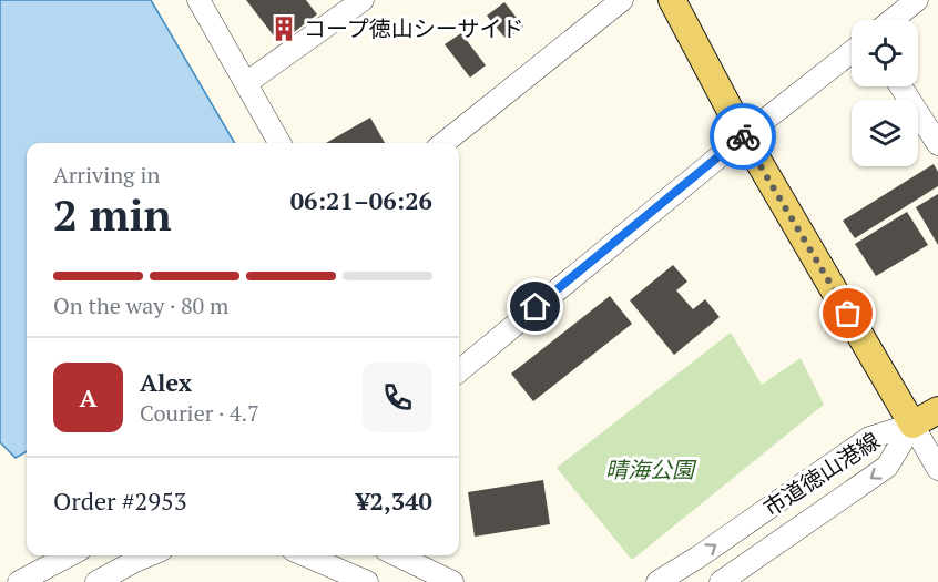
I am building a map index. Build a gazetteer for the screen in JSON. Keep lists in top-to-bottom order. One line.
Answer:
{"streets":{"street":["市道徳山港線"]},"parks":["晴海公園"],"places":{"building":["コープ徳山シーサイド"]},"page":{"heading":["2 min","Arriving in","06:21–06:26"],"panel":["Alex","Courier · 4.7","Order #2953","¥2,340"],"bar":"On the way · 80 m","round":"A"}}
